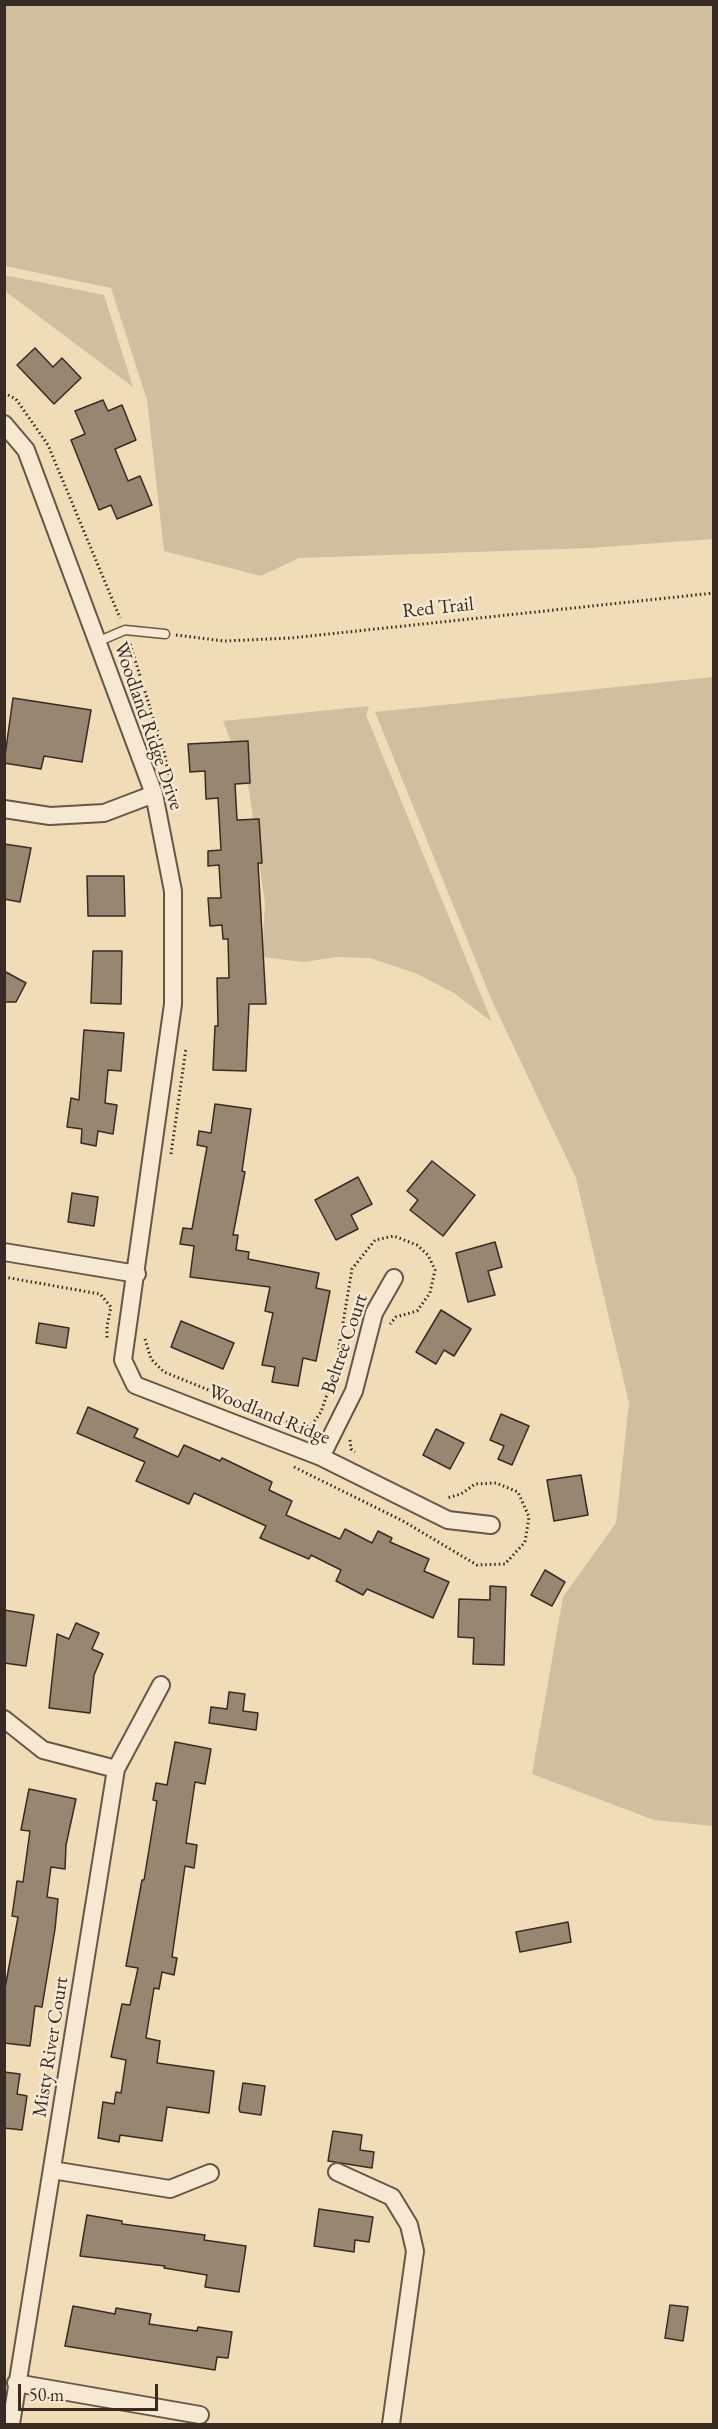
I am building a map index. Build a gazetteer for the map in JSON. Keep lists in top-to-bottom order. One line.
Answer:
{"streets":{"street":["Woodland Ridge Drive","Beltree Court","Woodland Ridge","Misty River Court"],"path":["Red Trail"]},"crossings":[["Woodland Ridge Drive","Woodland Ridge"],["Beltree Court","Woodland Ridge"]],"scale_bar":"50 m"}
